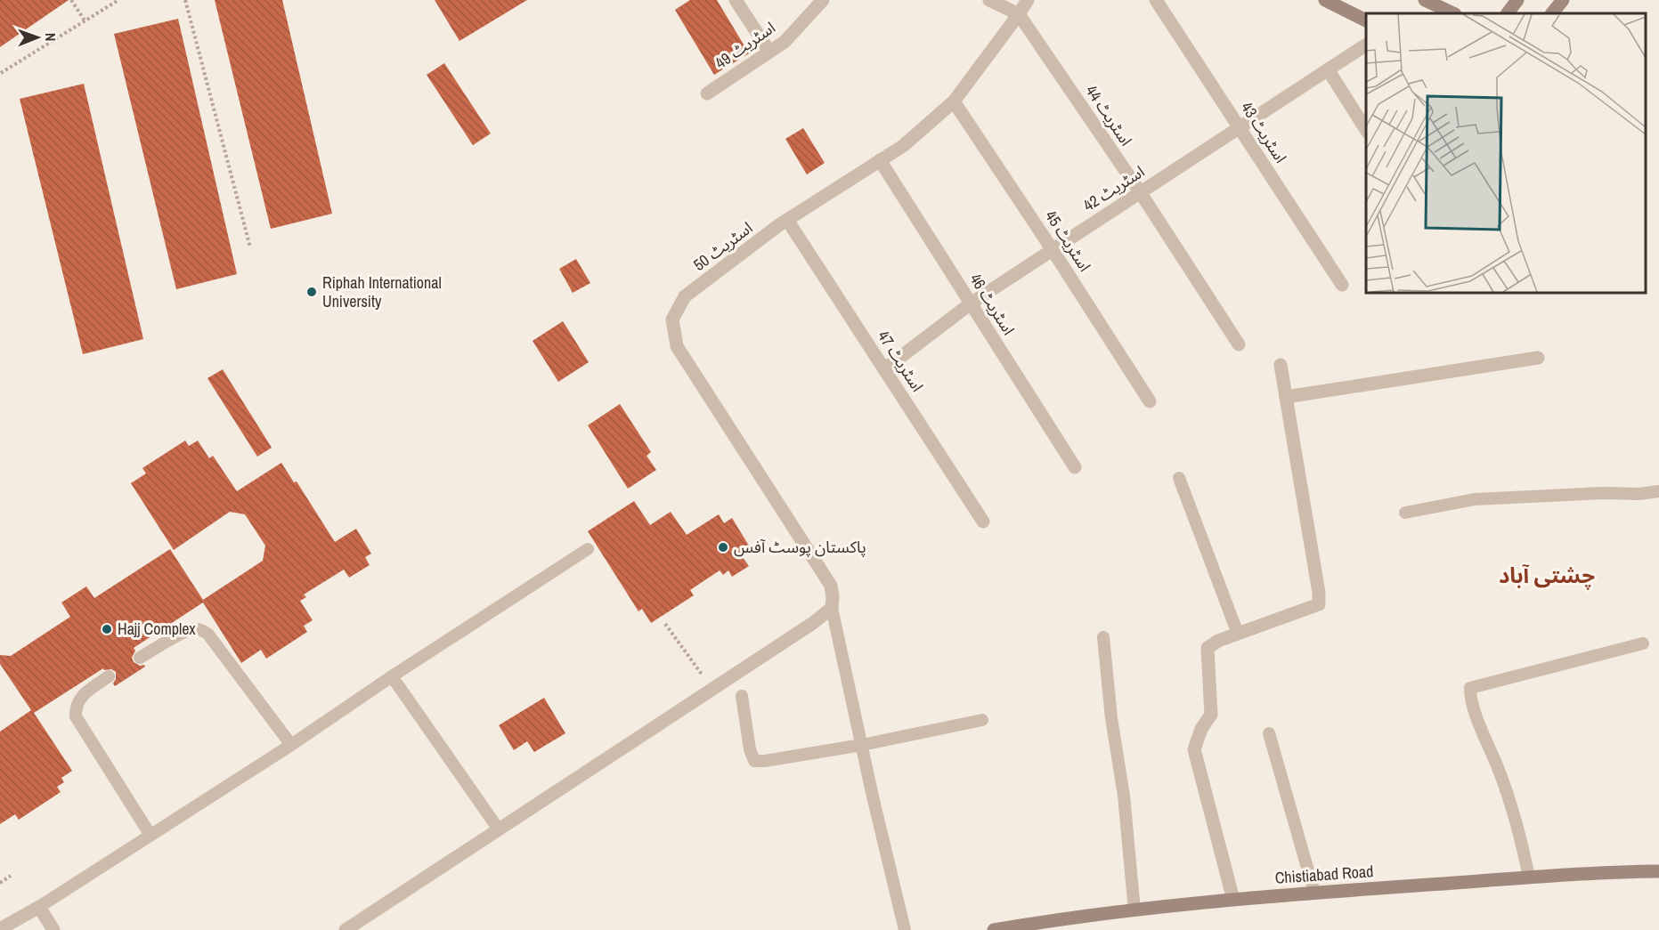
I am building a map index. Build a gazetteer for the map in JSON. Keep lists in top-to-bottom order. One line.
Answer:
{"streets":{"main road":["Chistiabad Road"],"street":["اسٹریٹ 49","اسٹریٹ 44","اسٹریٹ 43","اسٹریٹ 42","اسٹریٹ 45","اسٹریٹ 50","اسٹریٹ 46","اسٹریٹ 47"]},"crossings":[["اسٹریٹ 44","اسٹریٹ 42"],["اسٹریٹ 44","اسٹریٹ 50"],["اسٹریٹ 43","اسٹریٹ 42"],["اسٹریٹ 42","اسٹریٹ 45"],["اسٹریٹ 42","اسٹریٹ 46"],["اسٹریٹ 42","اسٹریٹ 47"],["اسٹریٹ 45","اسٹریٹ 50"],["اسٹریٹ 50","اسٹریٹ 46"],["اسٹریٹ 50","اسٹریٹ 47"]],"districts":["چشتی آباد"],"places":["Riphah International University","پاکستان پوسٹ آفس","Hajj Complex"],"north":"right"}
